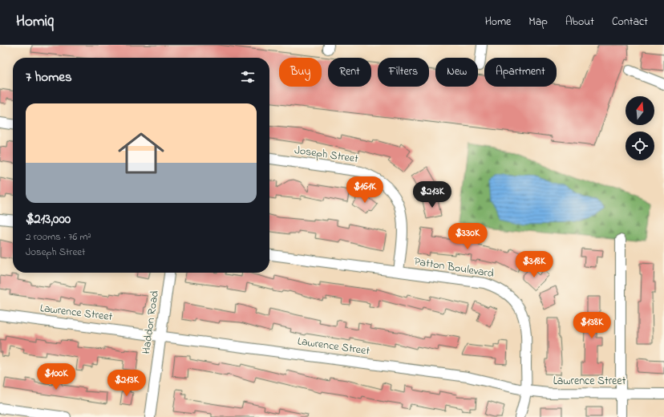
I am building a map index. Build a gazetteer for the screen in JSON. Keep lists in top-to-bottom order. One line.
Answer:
{"streets":{"street":["Joseph Street","Patton Boulevard","Lawrence Street","Haddon Road"]},"crossings":[["Joseph Street","Patton Boulevard"],["Patton Boulevard","Lawrence Street"],["Lawrence Street","Haddon Road"]],"north":"top","page":{"header":"Homiq","nav":["Home","Map","About","Contact"],"chip":["Buy","Rent","Filters","New","Apartment"],"heading":"7 homes","list":[{"name":"$213,000","note":"2 rooms · 76 m² · Joseph Street"}],"price":["$161K","$213K","$330K","$318K","$138K","$100K","$213K"]}}
